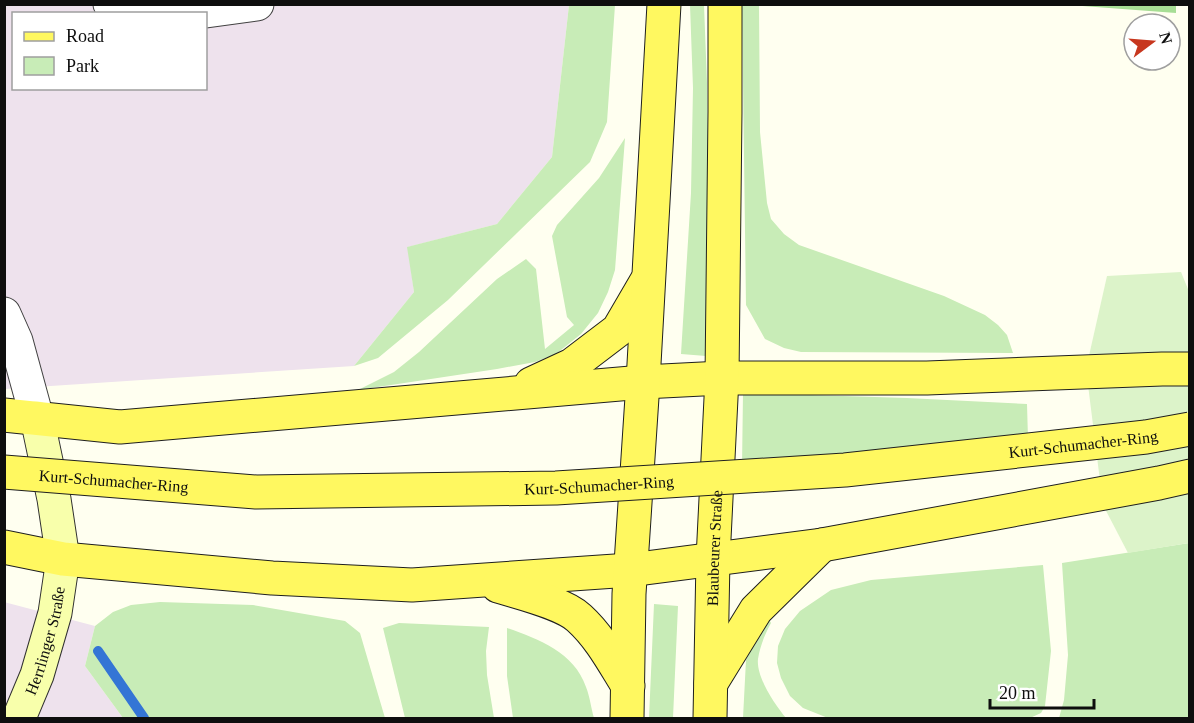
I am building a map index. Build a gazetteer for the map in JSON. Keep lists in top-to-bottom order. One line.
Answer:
{"streets":{"main road":["Kurt-Schumacher-Ring","Blaubeurer Straße"],"street":["Herrlinger Straße"]},"legend":["Road","Park"],"scale_bar":"20 m","north":"right"}
